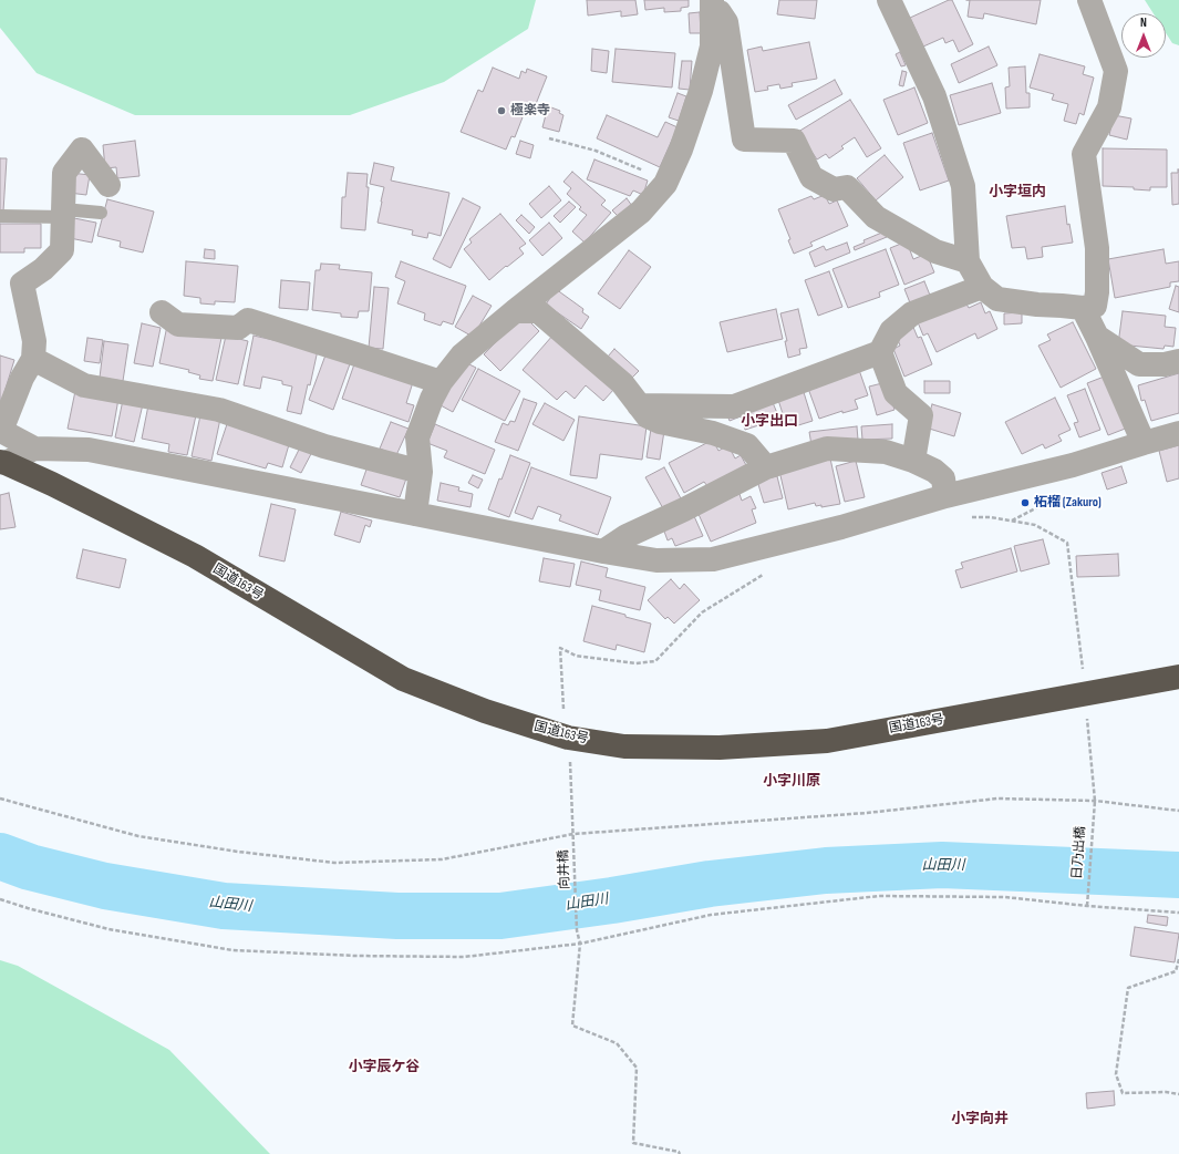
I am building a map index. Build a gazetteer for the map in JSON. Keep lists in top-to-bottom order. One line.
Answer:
{"streets":{"highway":["国道163号"],"path":["日乃出橋","向井橋"]},"crossings":[["国道163号","日乃出橋"],["国道163号","向井橋"]],"districts":["小字垣内","小字出口","小字川原","小字辰ケ谷","小字向井"],"water":["山田川"],"places":["極楽寺","柘榴 (Zakuro)"],"north":"top"}
